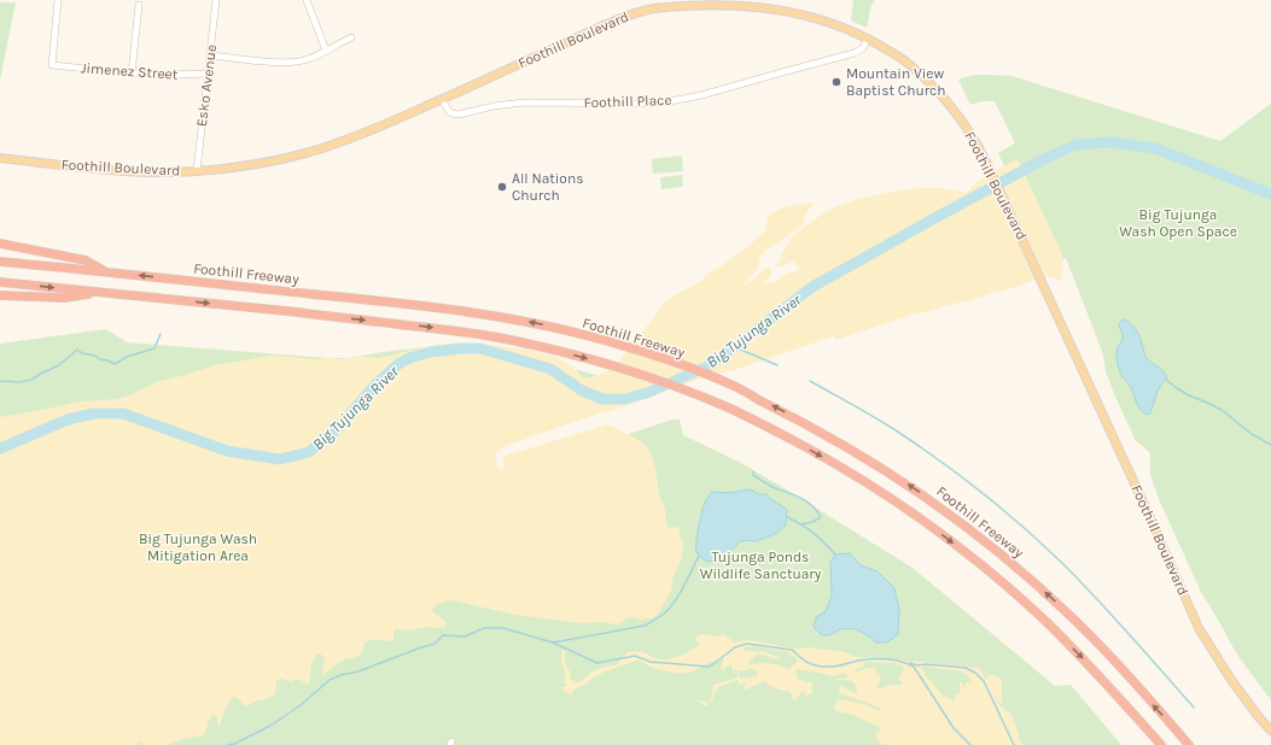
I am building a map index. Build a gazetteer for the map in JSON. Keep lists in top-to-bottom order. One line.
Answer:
{"streets":{"highway":["Foothill Freeway"],"main road":["Foothill Boulevard"],"street":["Jimenez Street","Esko Avenue","Foothill Place"]},"crossings":[["Foothill Boulevard","Esko Avenue"],["Foothill Boulevard","Foothill Place"],["Jimenez Street","Esko Avenue"]],"water":["Big Tujunga River"],"parks":["Big Tujunga Wash Open Space","Big Tujunga Wash Mitigation Area","Tujunga Ponds Wildlife Sanctuary"],"places":["Mountain View Baptist Church","All Nations Church"]}
